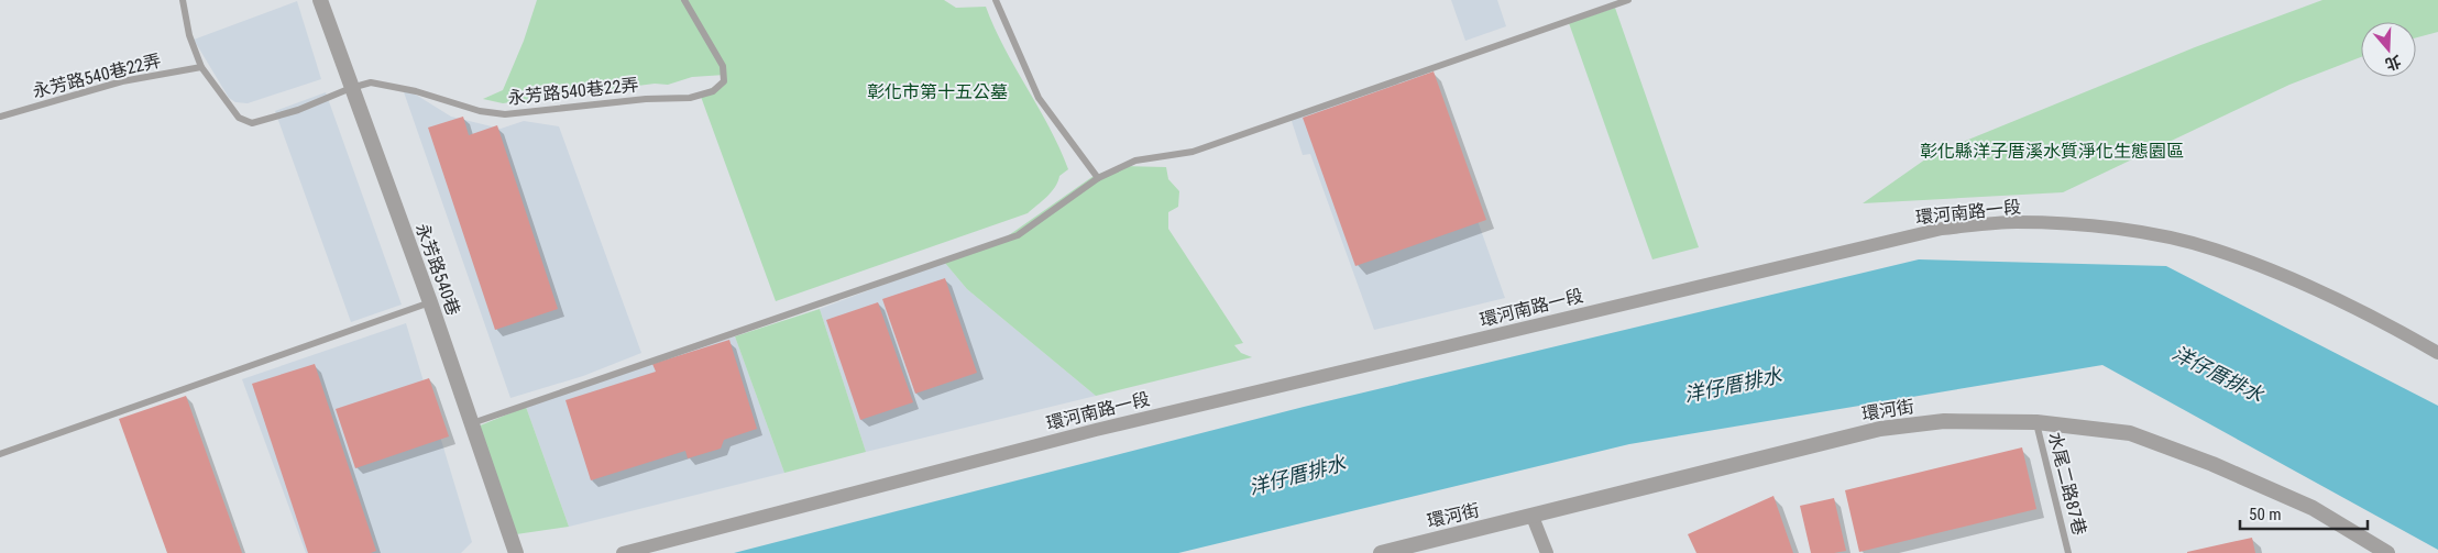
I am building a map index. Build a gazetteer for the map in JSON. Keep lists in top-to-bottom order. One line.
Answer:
{"streets":{"street":["環河南路一段","永芳路540巷","環河街"],"lane":["永芳路540巷22弄","水尾二路87巷"]},"crossings":[["永芳路540巷22弄","永芳路540巷"],["環河街","水尾二路87巷"]],"water":["洋仔厝排水"],"parks":["彰化市第十五公墓","彰化縣洋子厝溪水質淨化生態園區"],"scale_bar":"50 m","north":"bottom"}
